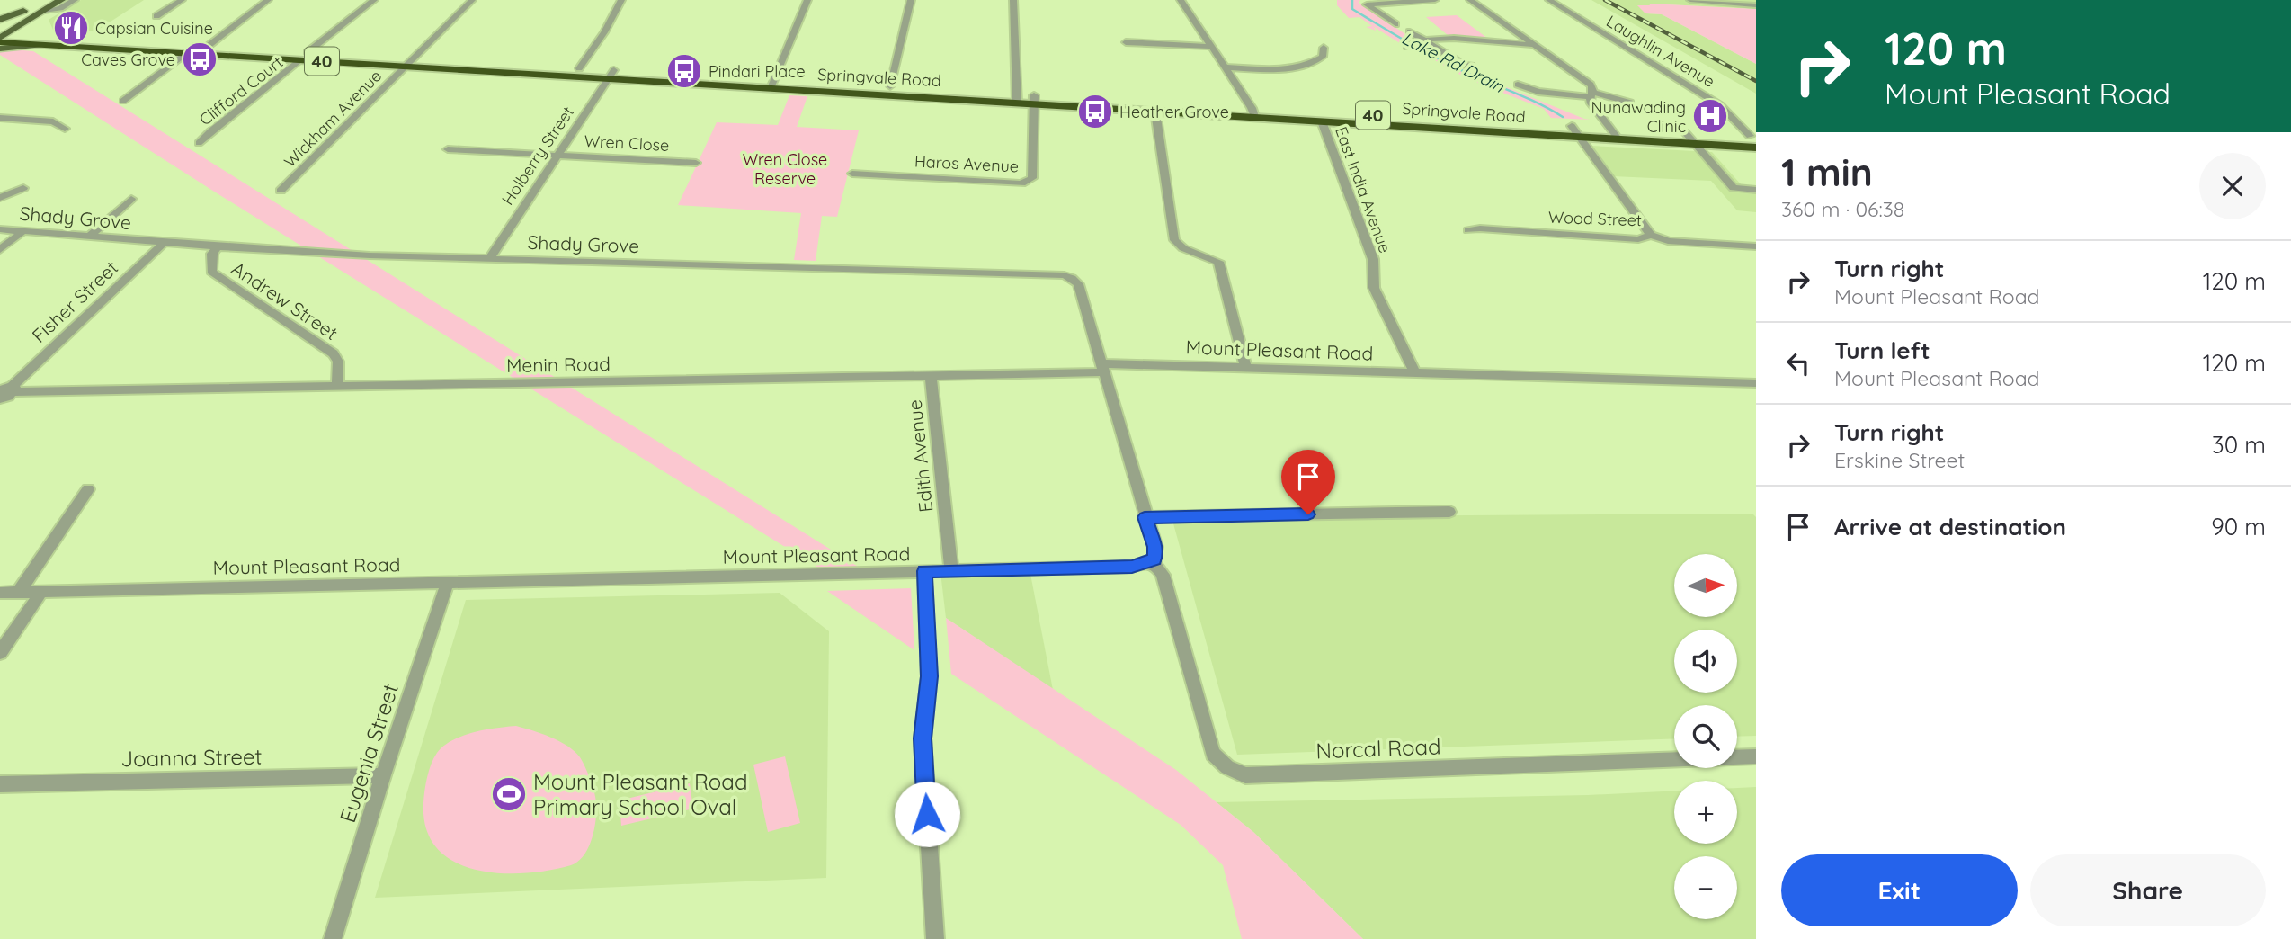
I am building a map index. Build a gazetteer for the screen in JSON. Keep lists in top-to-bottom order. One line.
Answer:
{"streets":{"highway":["40","Springvale Road"],"street":["Laughlin Avenue","Clifford Court","Wickham Avenue","Wren Close","Holberry Street","Haros Avenue","East India Avenue","Shady Grove","Wood Street","Andrew Street","Fisher Street","Mount Pleasant Road","Menin Road","Edith Avenue","Norcal Road","Eugenia Street","Joanna Street"]},"crossings":[["Laughlin Avenue","Springvale Road"],["Springvale Road","Clifford Court"],["Springvale Road","Wickham Avenue"],["Springvale Road","Holberry Street"],["Springvale Road","Haros Avenue"],["Springvale Road","East India Avenue"],["Wren Close","Holberry Street"],["Holberry Street","Shady Grove"],["East India Avenue","Mount Pleasant Road"],["Shady Grove","Andrew Street"],["Shady Grove","Fisher Street"],["Shady Grove","Mount Pleasant Road"],["Shady Grove","Menin Road"],["Andrew Street","Menin Road"],["Fisher Street","Menin Road"],["Mount Pleasant Road","Menin Road"],["Mount Pleasant Road","Edith Avenue"],["Mount Pleasant Road","Norcal Road"],["Mount Pleasant Road","Eugenia Street"],["Menin Road","Edith Avenue"],["Eugenia Street","Joanna Street"]],"water":["Lake Rd Drain"],"parks":["Wren Close Reserve"],"places":{"restaurant":["Capsian Cuisine"],"bus stop":["Caves Grove","Pindari Place","Heather Grove"],"hospital":["Nunawading Clinic"],"sports":["Mount Pleasant Road Primary School Oval"]},"north":"right","page":{"turn":["120 m","Mount Pleasant Road"],"heading":["1 min","360 m · 06:38"],"list":[{"name":"Turn right","note":"Mount Pleasant Road","value":"120 m"},{"name":"Turn left","note":"Mount Pleasant Road","value":"120 m"},{"name":"Turn right","note":"Erskine Street","value":"30 m"},{"name":"Arrive at destination","value":"90 m"}],"map_buttons":["+","−"],"buttons":["Exit","Share"]}}
